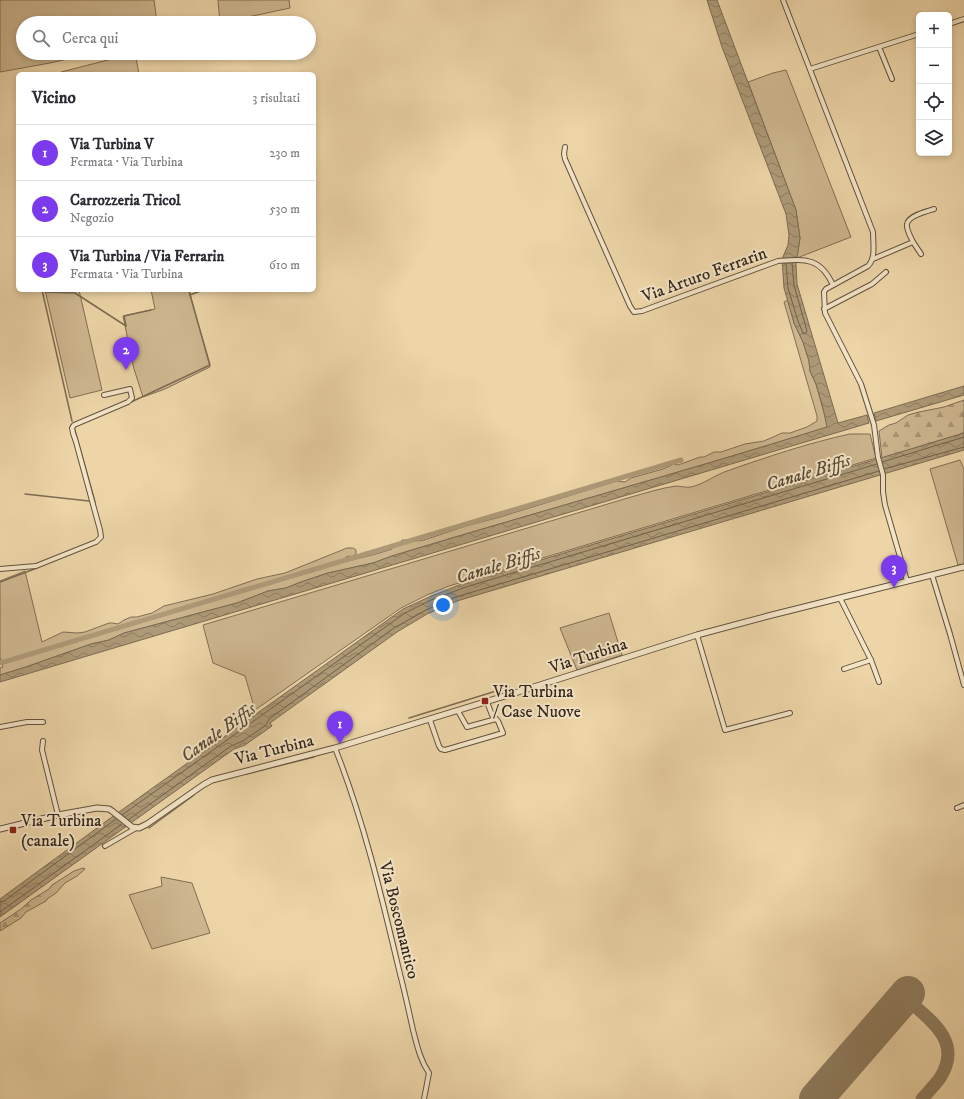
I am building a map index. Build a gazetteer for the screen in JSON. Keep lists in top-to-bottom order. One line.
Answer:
{"streets":{"street":["Via Arturo Ferrarin","Via Turbina","Via Boscomantico"]},"crossings":[["Via Turbina","Via Boscomantico"]],"water":["Canale Biffis"],"places":{"transit":["Via Turbina / Case Nuove","Via Turbina (canale)"]},"page":{"map_buttons":["+","−"],"search":"Cerca qui","heading":["Vicino","3 risultati"],"list":[{"mark":"1","name":"Via Turbina V","note":"Fermata · Via Turbina","value":"230 m"},{"mark":"2","name":"Carrozzeria Tricol","note":"Negozio","value":"530 m"},{"mark":"3","name":"Via Turbina / Via Ferrarin","note":"Fermata · Via Turbina","value":"610 m"}],"pins":["2","3","1"]}}
